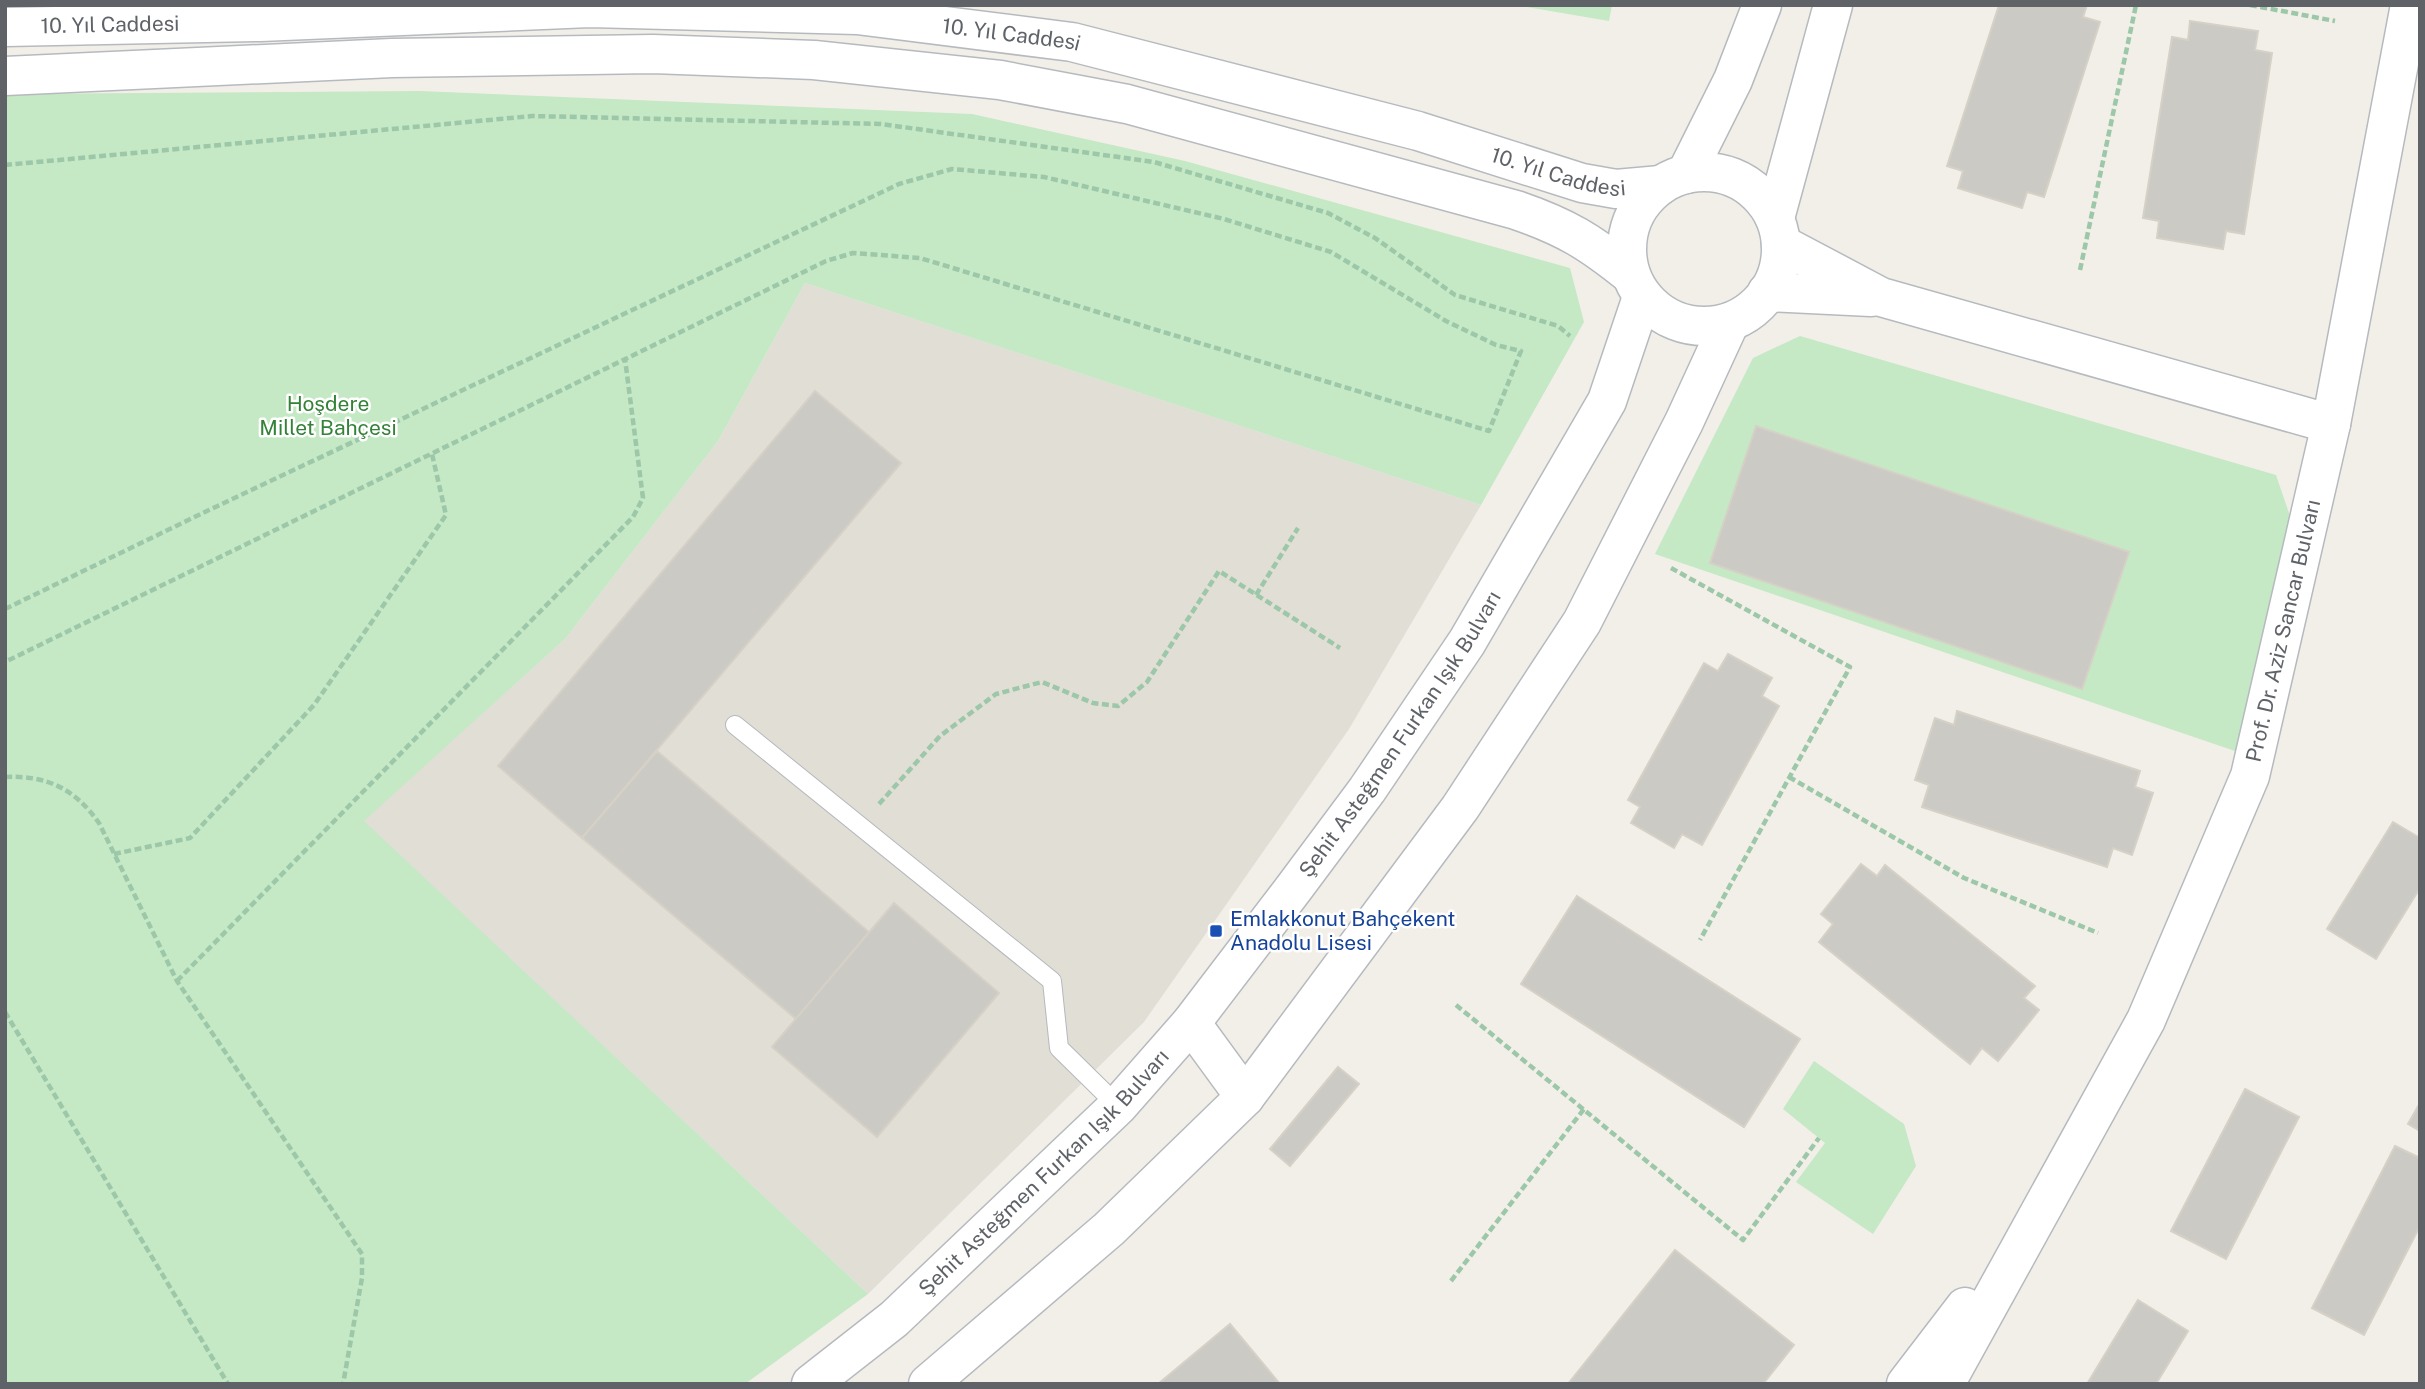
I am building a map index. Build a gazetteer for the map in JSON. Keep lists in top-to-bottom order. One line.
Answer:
{"streets":{"street":["10. Yıl Caddesi","Prof. Dr. Aziz Sancar Bulvarı","Şehit Asteğmen Furkan Işık Bulvarı"]},"crossings":[["10. Yıl Caddesi","Şehit Asteğmen Furkan Işık Bulvarı"]],"parks":["Hoşdere Millet Bahçesi"],"places":{"transit":["Emlakkonut Bahçekent Anadolu Lisesi"]}}
